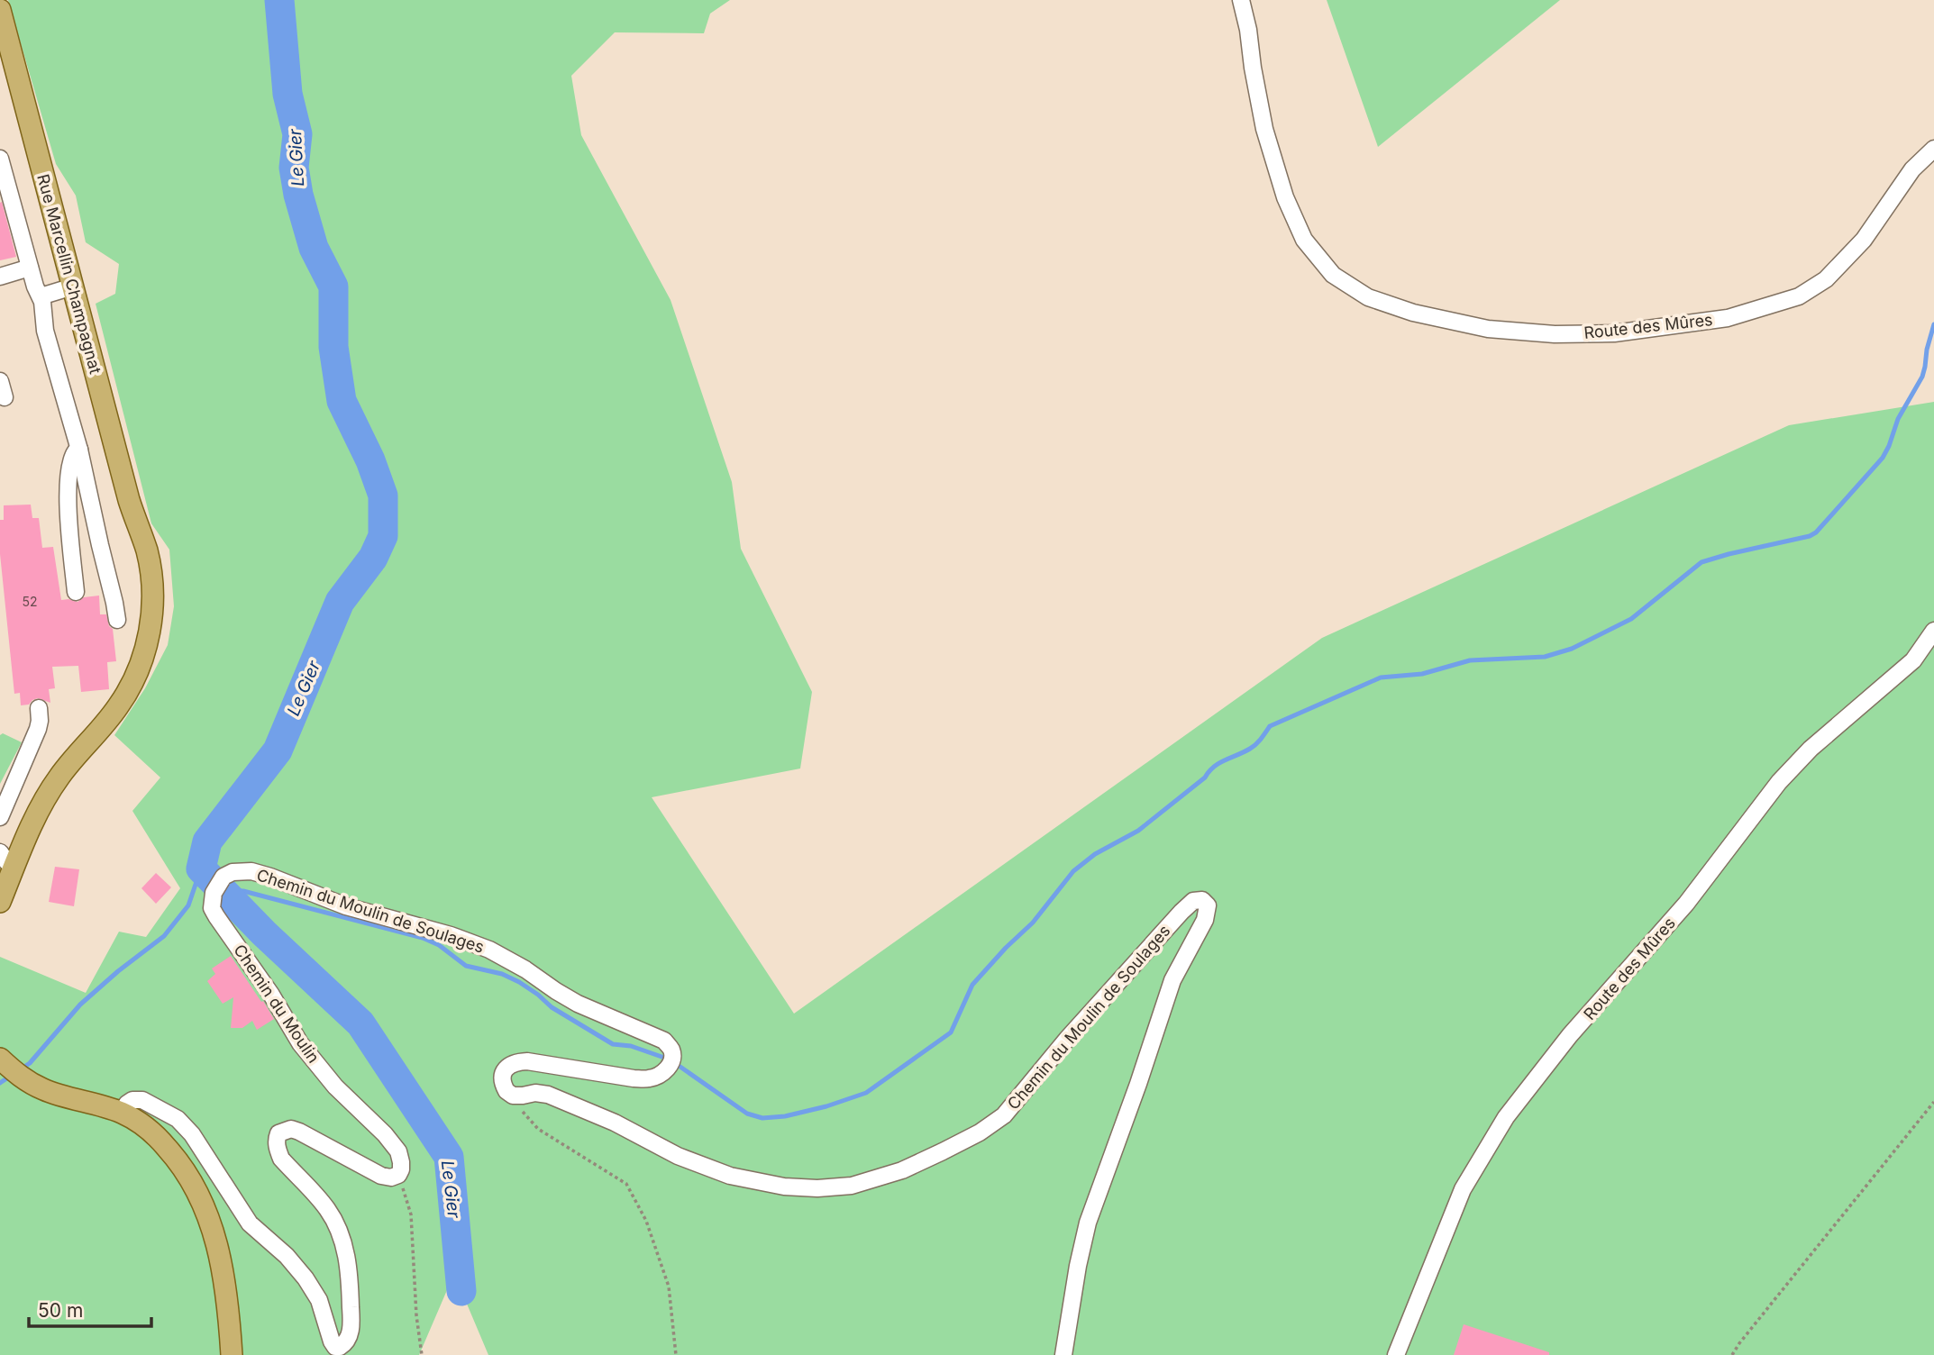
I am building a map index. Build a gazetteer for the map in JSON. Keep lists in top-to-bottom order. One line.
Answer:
{"streets":{"main road":["Rue Marcellin Champagnat"],"street":["Route des Mûres","Chemin du Moulin de Soulages","Chemin du Moulin"]},"crossings":[["Chemin du Moulin de Soulages","Chemin du Moulin"]],"water":["Le Gier"],"house_numbers":["52"],"scale_bar":"50 m"}
